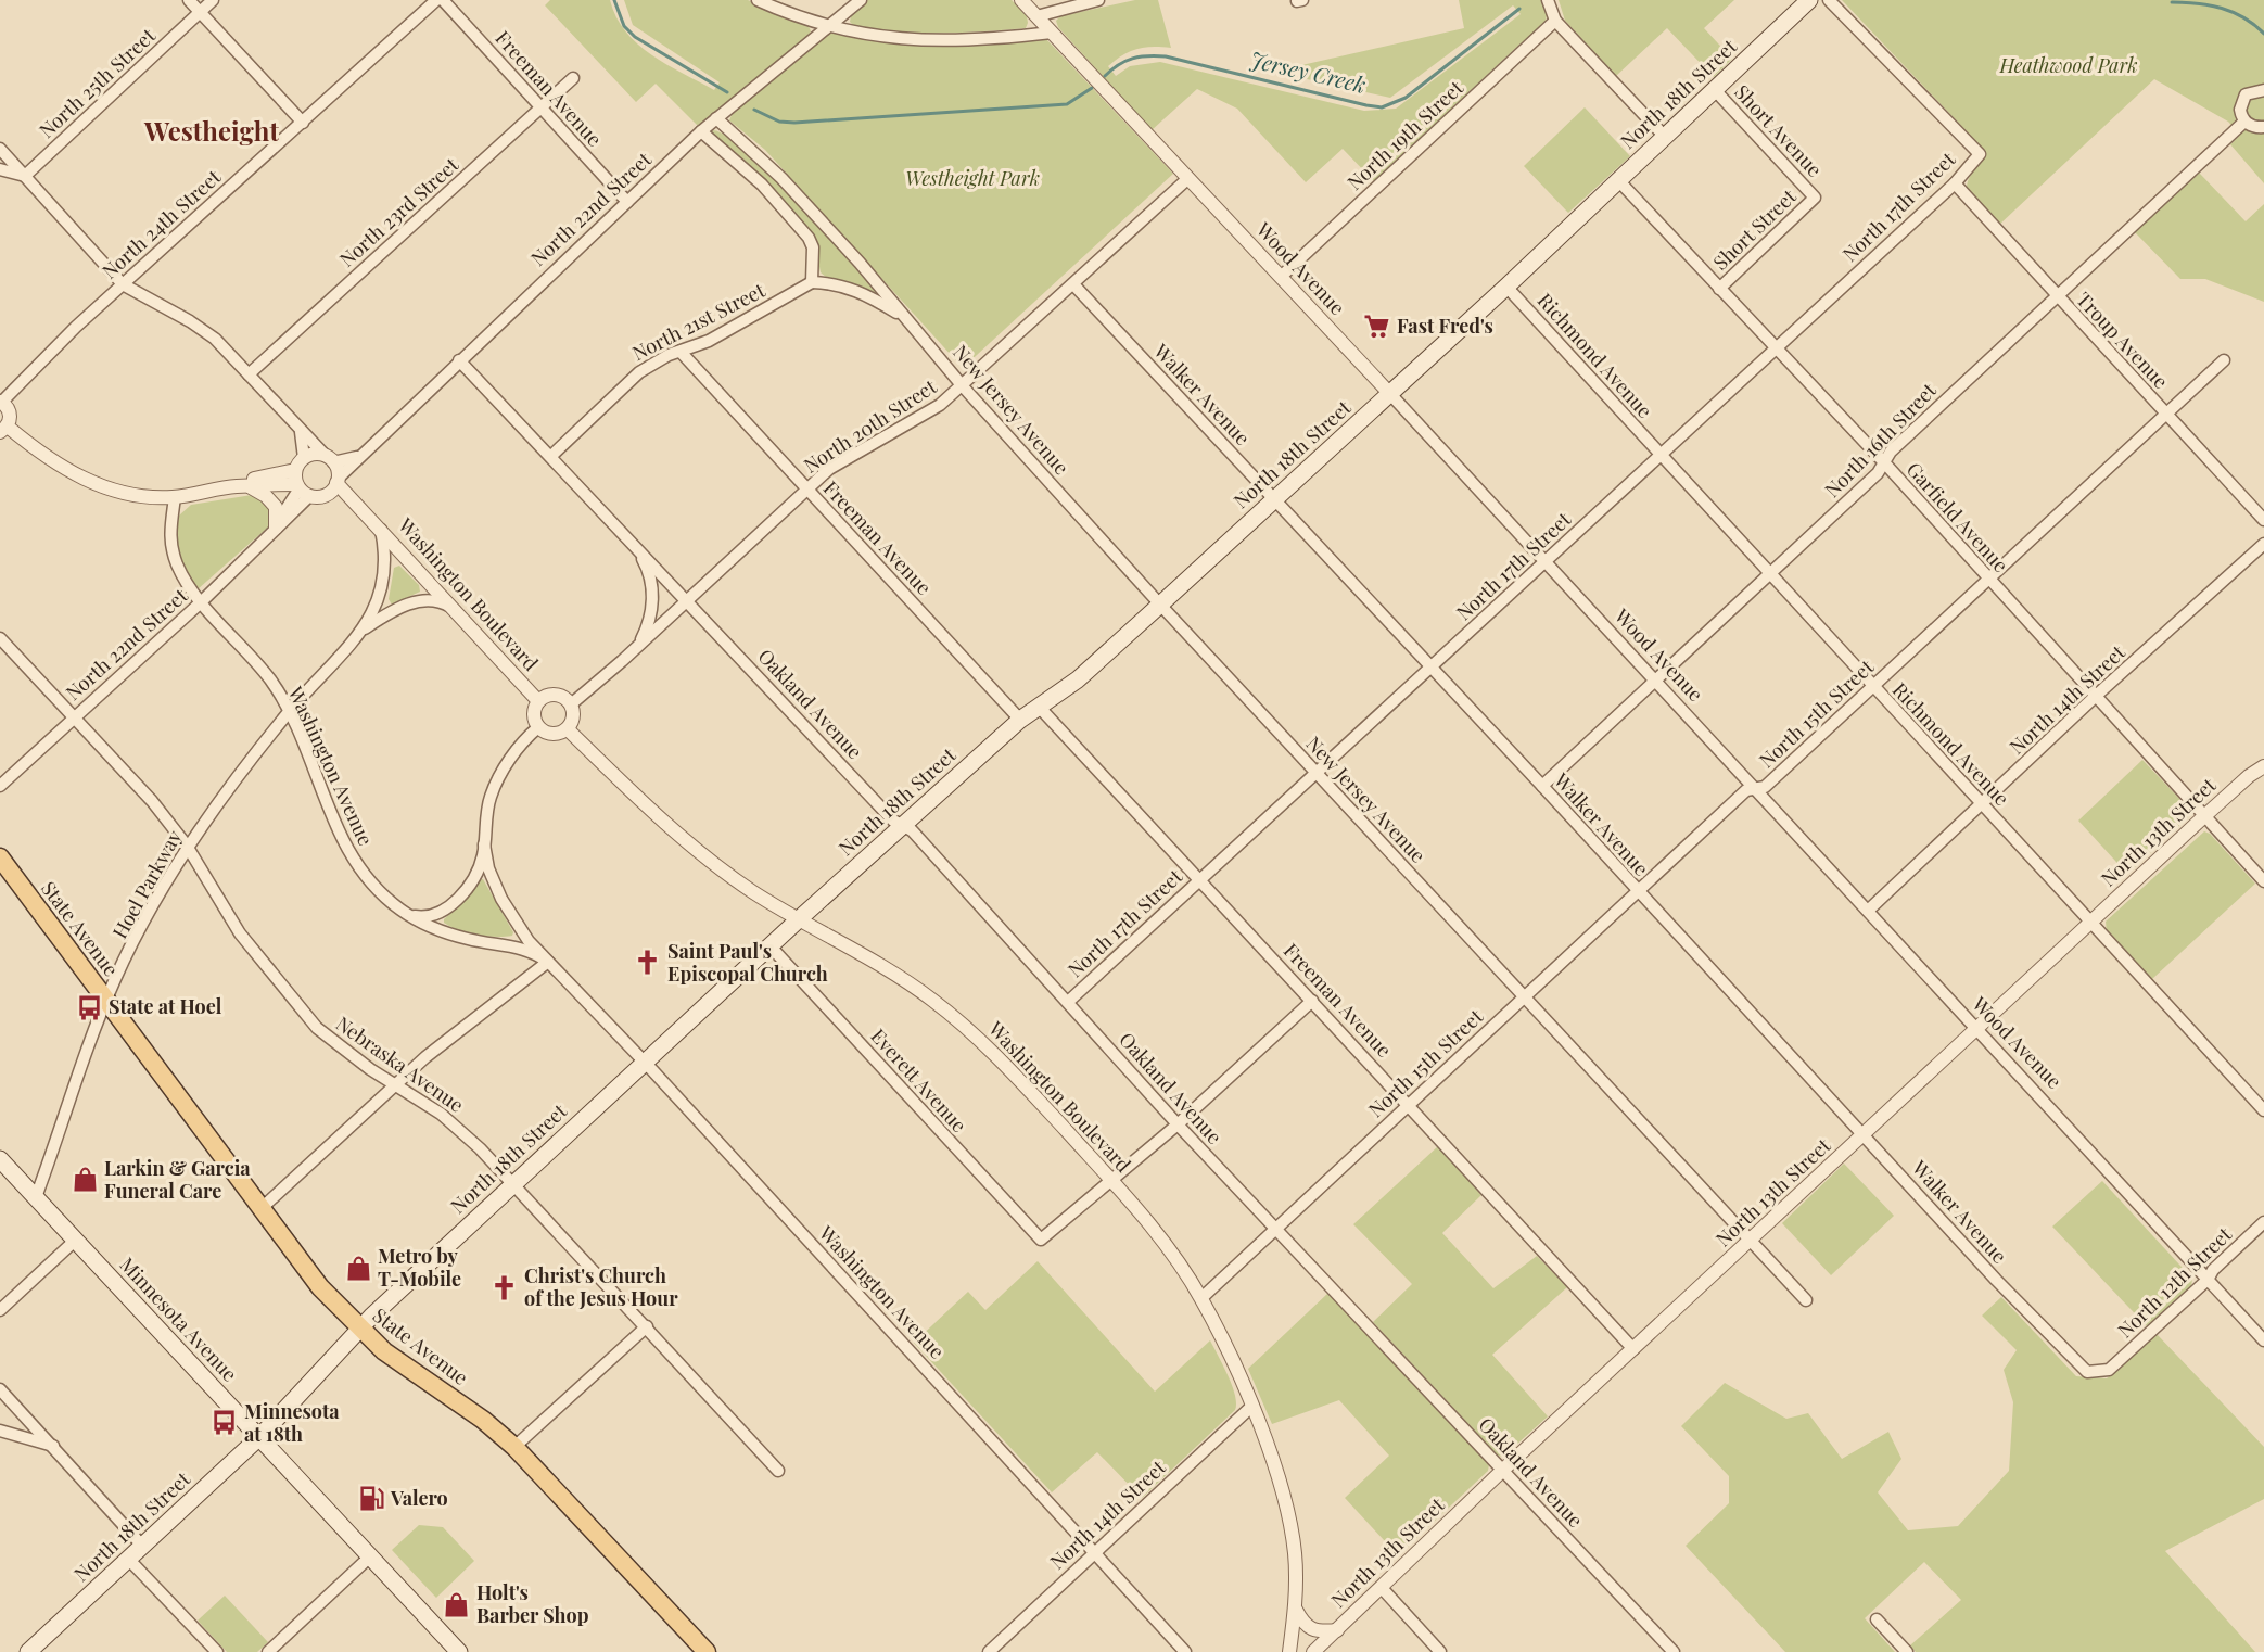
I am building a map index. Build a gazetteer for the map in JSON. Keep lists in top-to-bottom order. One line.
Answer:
{"streets":{"main road":["North 18th Street","State Avenue","Minnesota Avenue"],"street":["North 25th Street","Freeman Avenue","Short Avenue","North 19th Street","North 17th Street","North 22nd Street","North 23rd Street","North 24th Street","Short Street","Wood Avenue","North 21st Street","Troup Avenue","Richmond Avenue","Walker Avenue","New Jersey Avenue","North 20th Street","North 16th Street","Garfield Avenue","Washington Boulevard","North 14th Street","Oakland Avenue","North 15th Street","Washington Avenue","North 13th Street","Hoel Parkway","Nebraska Avenue","Everett Avenue","North 12th Street"]},"crossings":[["Freeman Avenue","North 18th Street"],["Freeman Avenue","North 17th Street"],["Freeman Avenue","North 22nd Street"],["Freeman Avenue","North 23rd Street"],["Freeman Avenue","North 21st Street"],["Freeman Avenue","North 20th Street"],["Freeman Avenue","North 15th Street"],["Freeman Avenue","North 13th Street"],["North 18th Street","Short Avenue"],["North 18th Street","Wood Avenue"],["North 18th Street","Richmond Avenue"],["North 18th Street","Walker Avenue"],["North 18th Street","New Jersey Avenue"],["North 18th Street","Garfield Avenue"],["North 18th Street","Washington Boulevard"],["North 18th Street","Oakland Avenue"],["North 18th Street","Washington Avenue"],["North 18th Street","State Avenue"],["North 18th Street","Nebraska Avenue"],["North 18th Street","Everett Avenue"],["North 18th Street","Minnesota Avenue"],["Short Avenue","Short Street"],["North 19th Street","Wood Avenue"],["North 17th Street","Wood Avenue"],["North 17th Street","Troup Avenue"],["North 17th Street","Richmond Avenue"],["North 17th Street","Walker Avenue"],["North 17th Street","New Jersey Avenue"],["North 17th Street","Garfield Avenue"],["North 17th Street","Oakland Avenue"],["North 22nd Street","New Jersey Avenue"],["North 22nd Street","Washington Boulevard"],["North 22nd Street","Oakland Avenue"],["North 22nd Street","Washington Avenue"],["North 22nd Street","Nebraska Avenue"],["Short Street","Garfield Avenue"],["Wood Avenue","North 20th Street"],["Wood Avenue","North 16th Street"],["Wood Avenue","North 14th Street"],["Wood Avenue","North 15th Street"],["Wood Avenue","North 13th Street"],["Wood Avenue","North 12th Street"],["North 21st Street","New Jersey Avenue"],["North 21st Street","Oakland Avenue"],["Troup Avenue","North 16th Street"],["Troup Avenue","North 15th Street"],["Richmond Avenue","North 16th Street"],["Richmond Avenue","North 14th Street"],["Richmond Avenue","North 15th Street"],["Richmond Avenue","North 13th Street"],["Walker Avenue","North 20th Street"],["Walker Avenue","North 16th Street"],["Walker Avenue","North 15th Street"],["Walker Avenue","North 13th Street"],["Walker Avenue","North 12th Street"],["New Jersey Avenue","North 20th Street"],["New Jersey Avenue","North 15th Street"],["New Jersey Avenue","North 13th Street"],["North 20th Street","Washington Boulevard"],["North 20th Street","Oakland Avenue"],["North 16th Street","Garfield Avenue"],["Garfield Avenue","North 14th Street"],["Garfield Avenue","North 15th Street"],["Garfield Avenue","North 13th Street"],["Washington Boulevard","North 14th Street"],["Washington Boulevard","North 15th Street"],["Washington Boulevard","Hoel Parkway"],["Washington Boulevard","Everett Avenue"],["North 14th Street","Washington Avenue"],["Oakland Avenue","North 15th Street"],["Oakland Avenue","North 13th Street"],["Washington Avenue","Hoel Parkway"],["Hoel Parkway","State Avenue"],["Hoel Parkway","Nebraska Avenue"],["Hoel Parkway","Minnesota Avenue"]],"districts":["Westheight"],"water":["Jersey Creek"],"parks":["Heathwood Park","Westheight Park"],"places":{"supermarket":["Fast Fred's"],"church":["Saint Paul's Episcopal Church","Christ's Church of the Jesus Hour"],"bus stop":["State at Hoel","Minnesota at 18th"],"shop":["Larkin & Garcia Funeral Care","Metro by T-Mobile","Holt's Barber Shop"],"fuel station":["Valero"]}}
